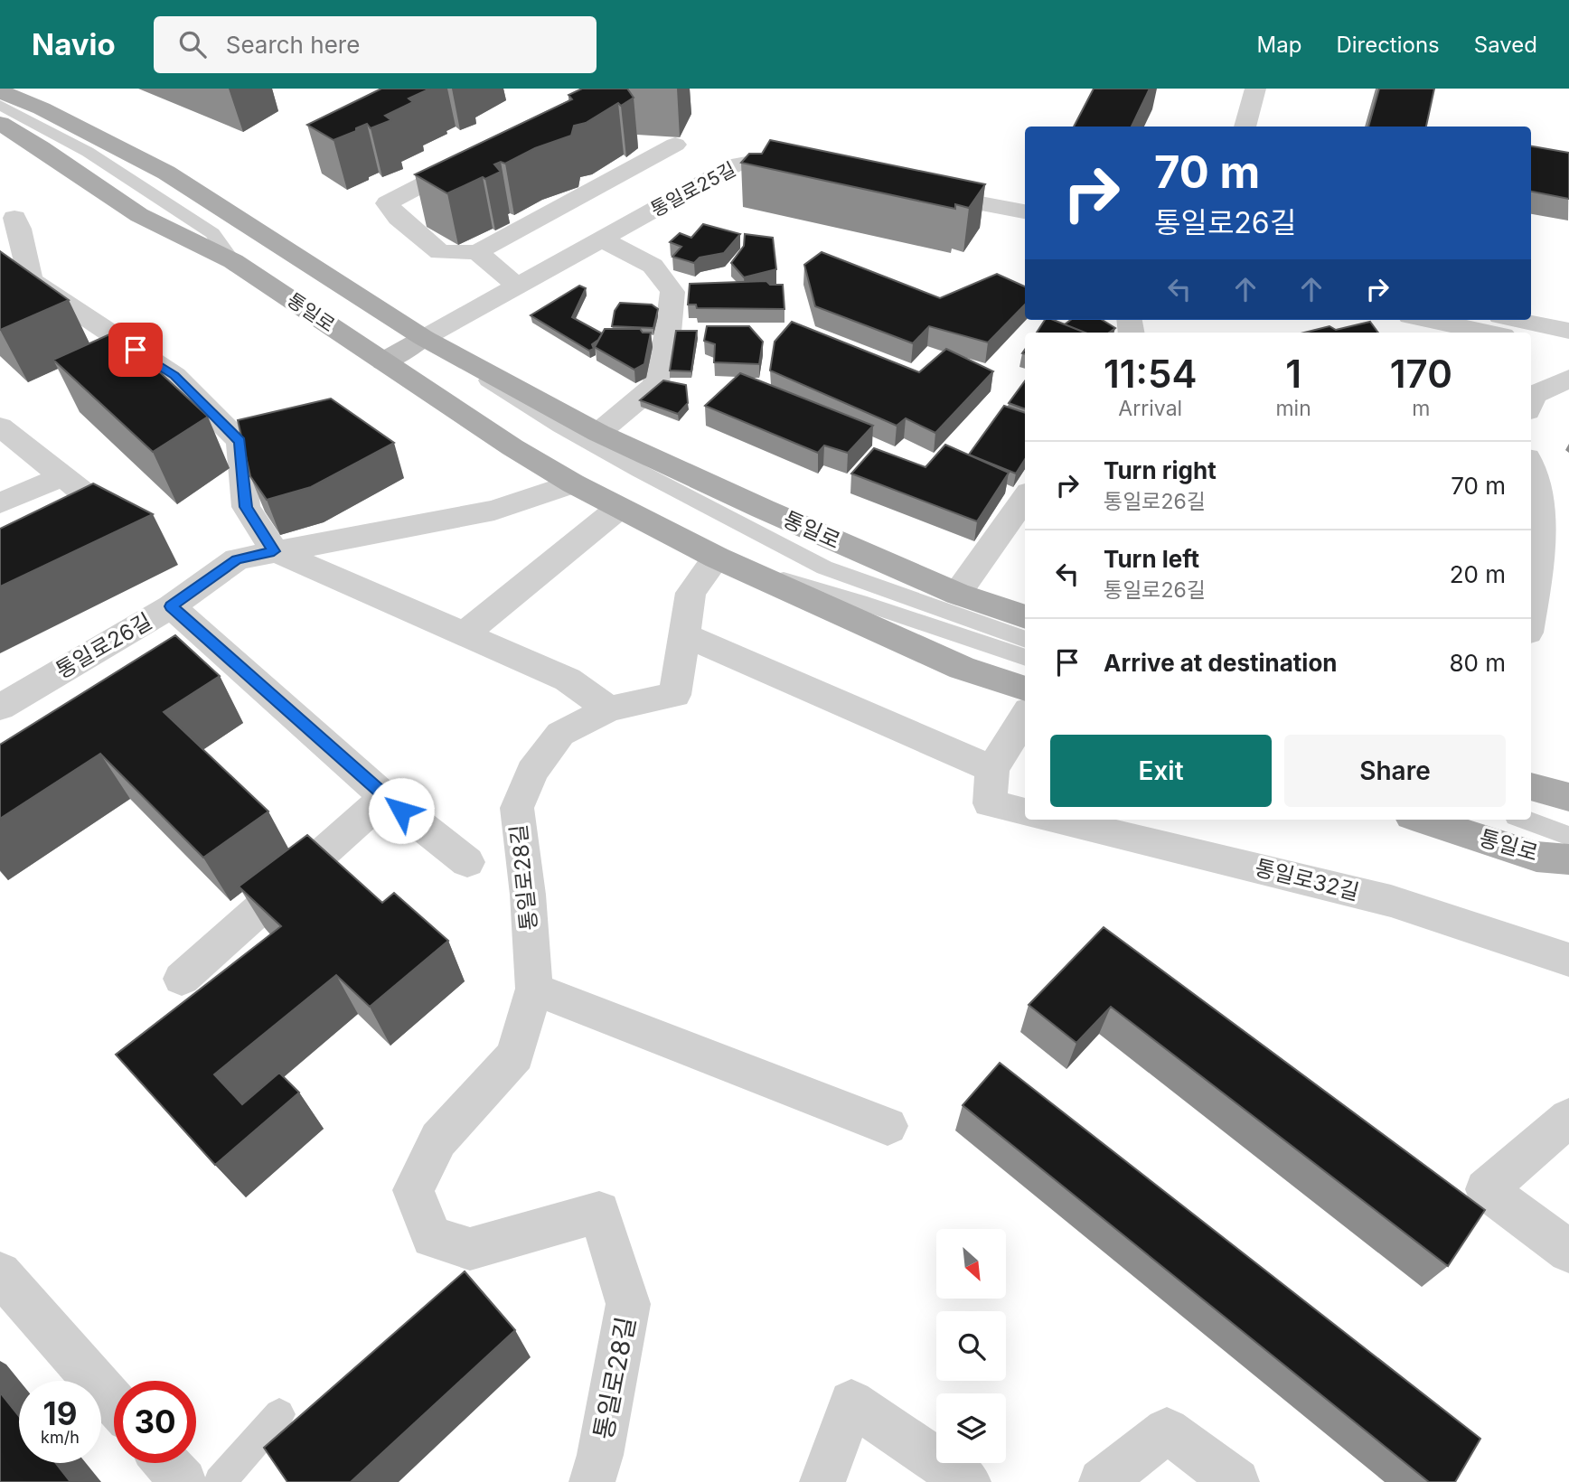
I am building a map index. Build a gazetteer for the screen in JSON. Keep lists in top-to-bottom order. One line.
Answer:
{"streets":{"main road":["통일로"],"street":["통일로25길","통일로26길","통일로28길","통일로32길"]},"crossings":[["통일로25길","통일로"],["통일로","통일로26길"],["통일로","통일로28길"]],"north":"bottom right","page":{"header":"Navio","search":"Search here","nav":["Map","Directions","Saved"],"turn":["70 m","통일로26길"],"eta":["11:54","Arrival","1","min","170","m"],"list":[{"name":"Turn right","note":"통일로26길","value":"70 m"},{"name":"Turn left","note":"통일로26길","value":"20 m"},{"name":"Arrive at destination","value":"80 m"}],"buttons":["Exit","Share"],"speed":"19 km/h","limit":"30"}}
